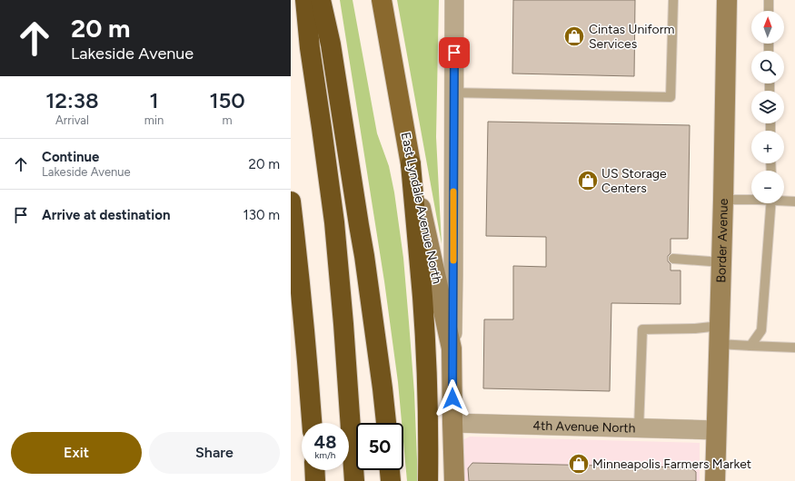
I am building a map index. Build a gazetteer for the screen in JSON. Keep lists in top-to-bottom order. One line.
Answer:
{"streets":{"main road":["East Lyndale Avenue North"],"street":["Border Avenue","4th Avenue North"]},"crossings":[["East Lyndale Avenue North","4th Avenue North"],["Border Avenue","4th Avenue North"]],"places":{"shop":["Cintas Uniform Services","US Storage Centers","Minneapolis Farmers Market"]},"north":"top","page":{"turn":["20 m","Lakeside Avenue"],"map_buttons":["+","−"],"eta":["12:38","Arrival","1","min","150","m"],"list":[{"name":"Continue","note":"Lakeside Avenue","value":"20 m"},{"name":"Arrive at destination","value":"130 m"}],"speed":"48 km/h","limit":"50","buttons":["Exit","Share"]}}
